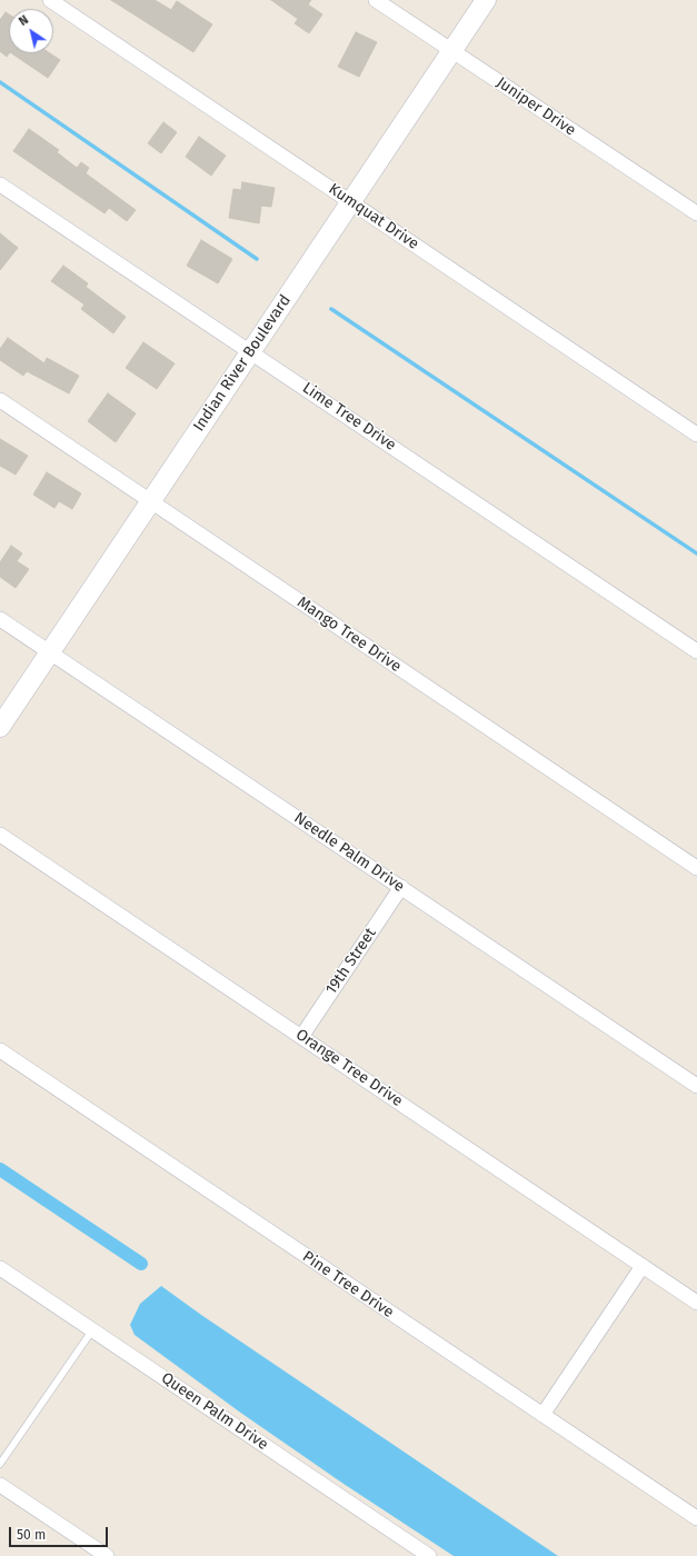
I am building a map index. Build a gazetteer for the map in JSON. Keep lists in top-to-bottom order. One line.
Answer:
{"streets":{"main road":["Indian River Boulevard"],"street":["Juniper Drive","Kumquat Drive","Lime Tree Drive","Mango Tree Drive","Needle Palm Drive","19th Street","Orange Tree Drive","Pine Tree Drive","Queen Palm Drive"]},"crossings":[["Juniper Drive","Indian River Boulevard"],["Kumquat Drive","Indian River Boulevard"],["Indian River Boulevard","Lime Tree Drive"],["Indian River Boulevard","Mango Tree Drive"],["Indian River Boulevard","Needle Palm Drive"],["Needle Palm Drive","19th Street"],["19th Street","Orange Tree Drive"]],"scale_bar":"50 m","north":"top left"}
